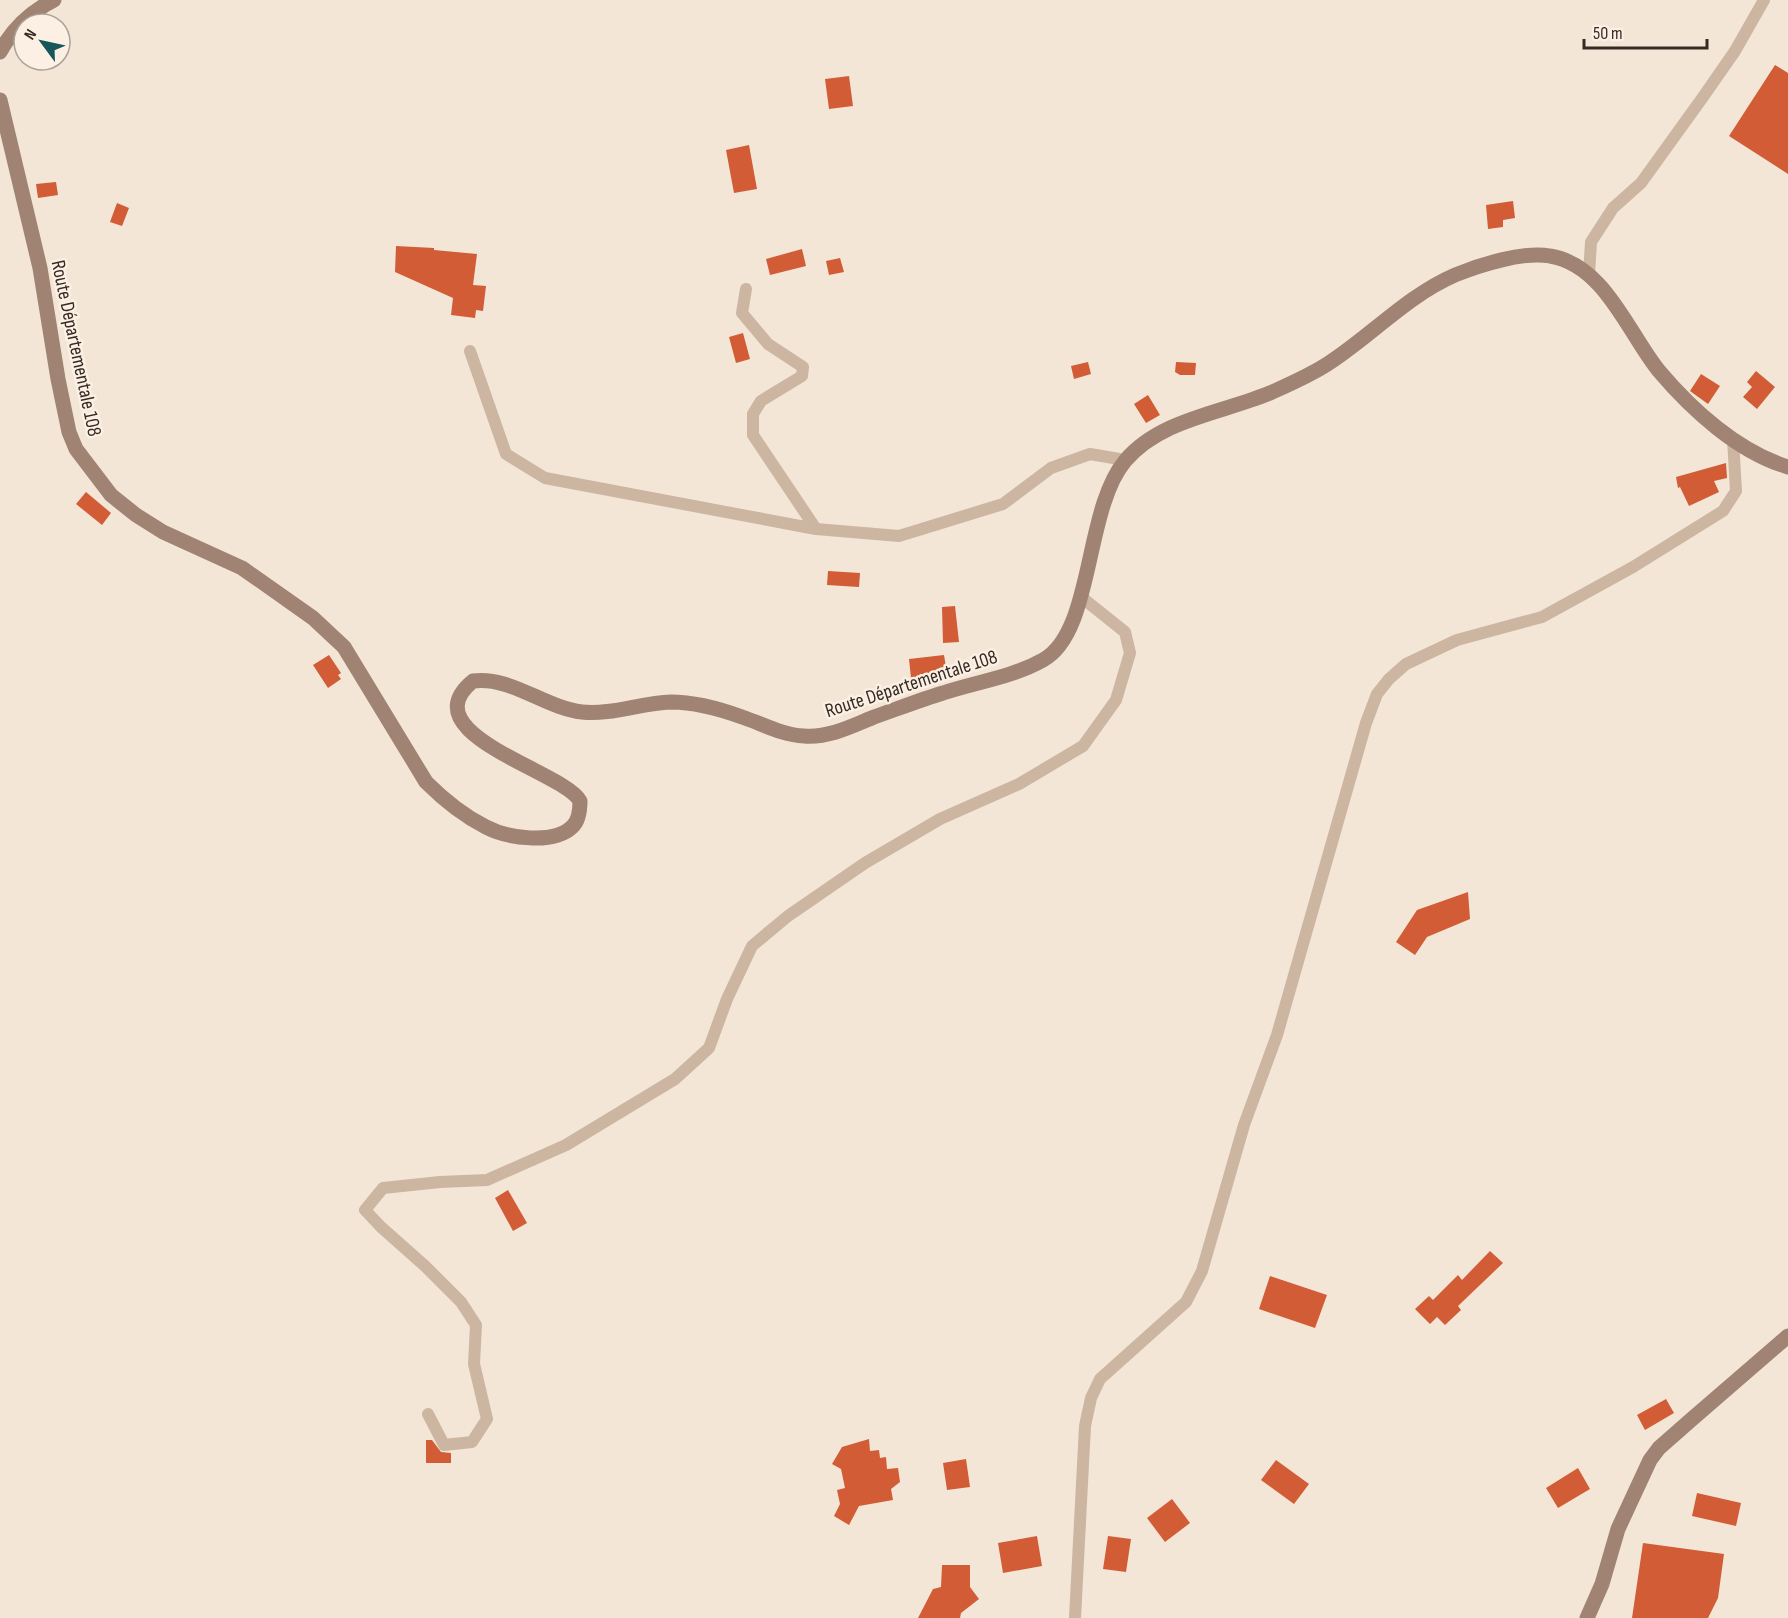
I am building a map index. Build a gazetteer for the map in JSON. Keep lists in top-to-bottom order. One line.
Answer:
{"streets":{"main road":["Route Départementale 108"]},"scale_bar":"50 m","north":"top left"}
